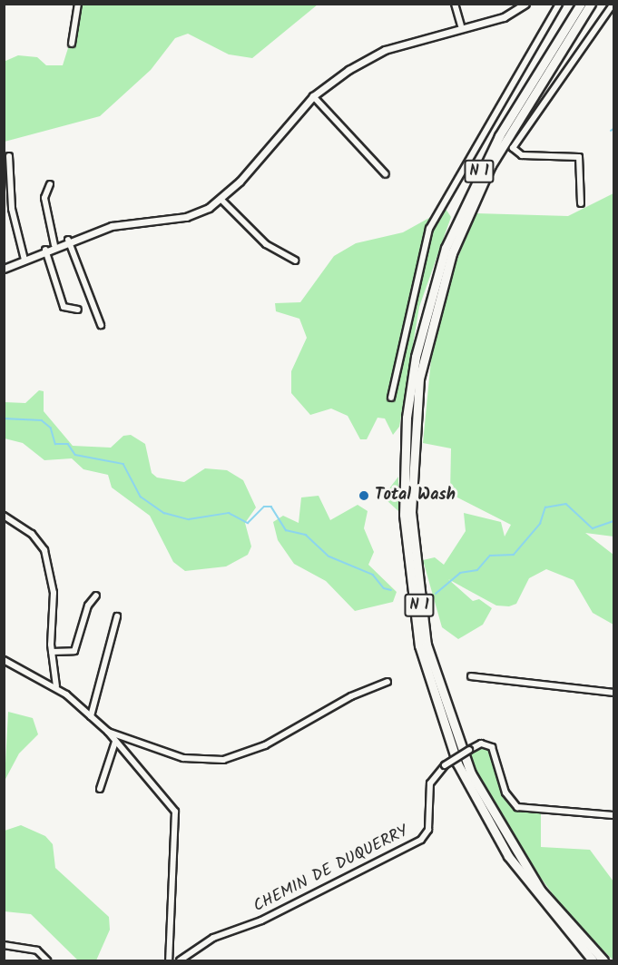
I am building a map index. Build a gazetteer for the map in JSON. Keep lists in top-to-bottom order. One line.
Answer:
{"streets":{"highway":["N 1"],"street":["CHEMIN DE DUQUERRY"]},"places":["Total Wash"]}
